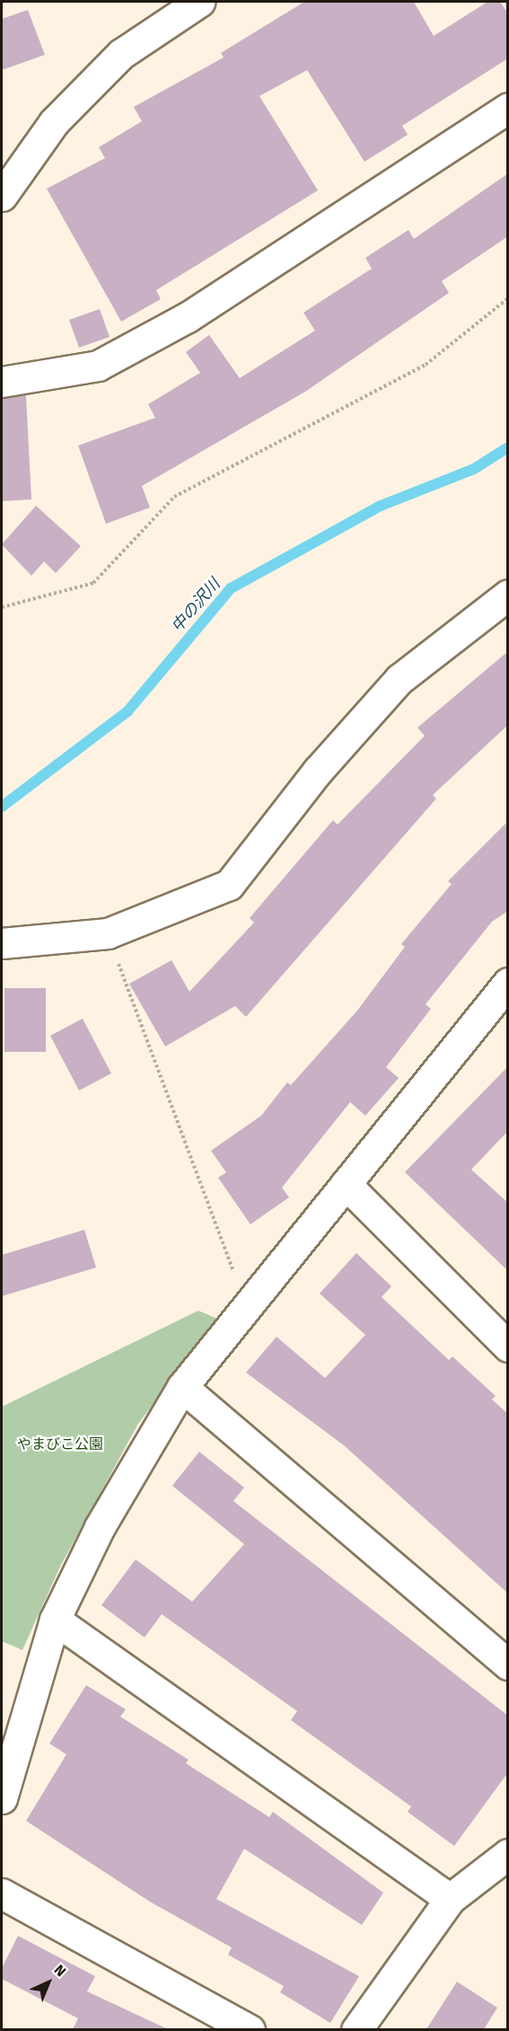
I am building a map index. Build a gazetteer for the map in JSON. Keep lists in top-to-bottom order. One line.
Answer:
{"water":["中の沢川"],"parks":["やまびこ公園"],"north":"top right"}
